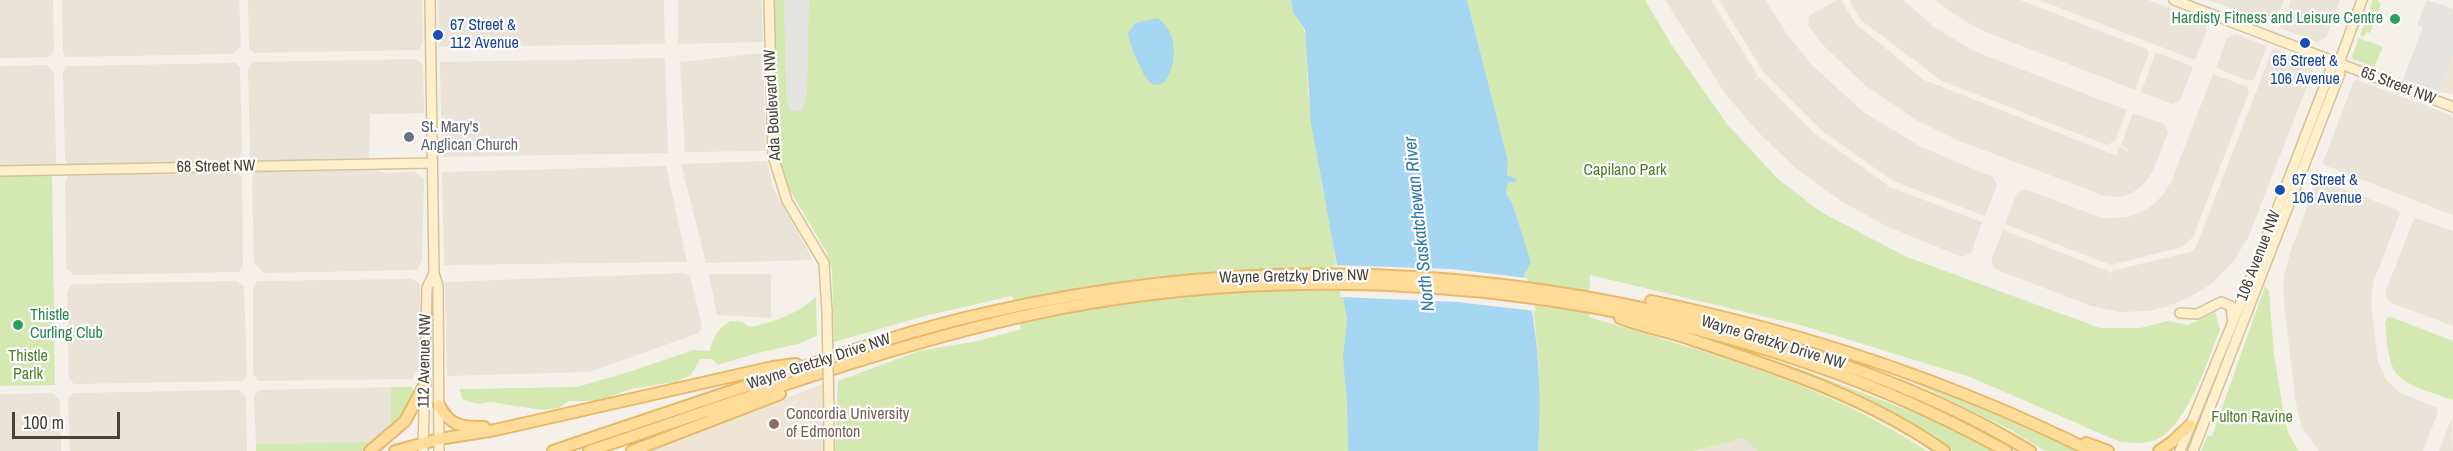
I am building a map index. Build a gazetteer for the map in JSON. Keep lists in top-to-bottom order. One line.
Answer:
{"streets":{"main road":["65 Street NW","Ada Boulevard NW","68 Street NW","106 Avenue NW","Wayne Gretzky Drive NW","112 Avenue NW"]},"crossings":[["65 Street NW","106 Avenue NW"],["68 Street NW","112 Avenue NW"]],"water":["North Saskatchewan River"],"parks":["Capilano Park","Thistle Parlk","Fulton Ravine"],"places":["Hardisty Fitness and Leisure Centre","67 Street & 112 Avenue","65 Street & 106 Avenue","St. Mary's Anglican Church","67 Street & 106 Avenue","Thistle Curling Club","Concordia University of Edmonton"],"scale_bar":"100 m"}
